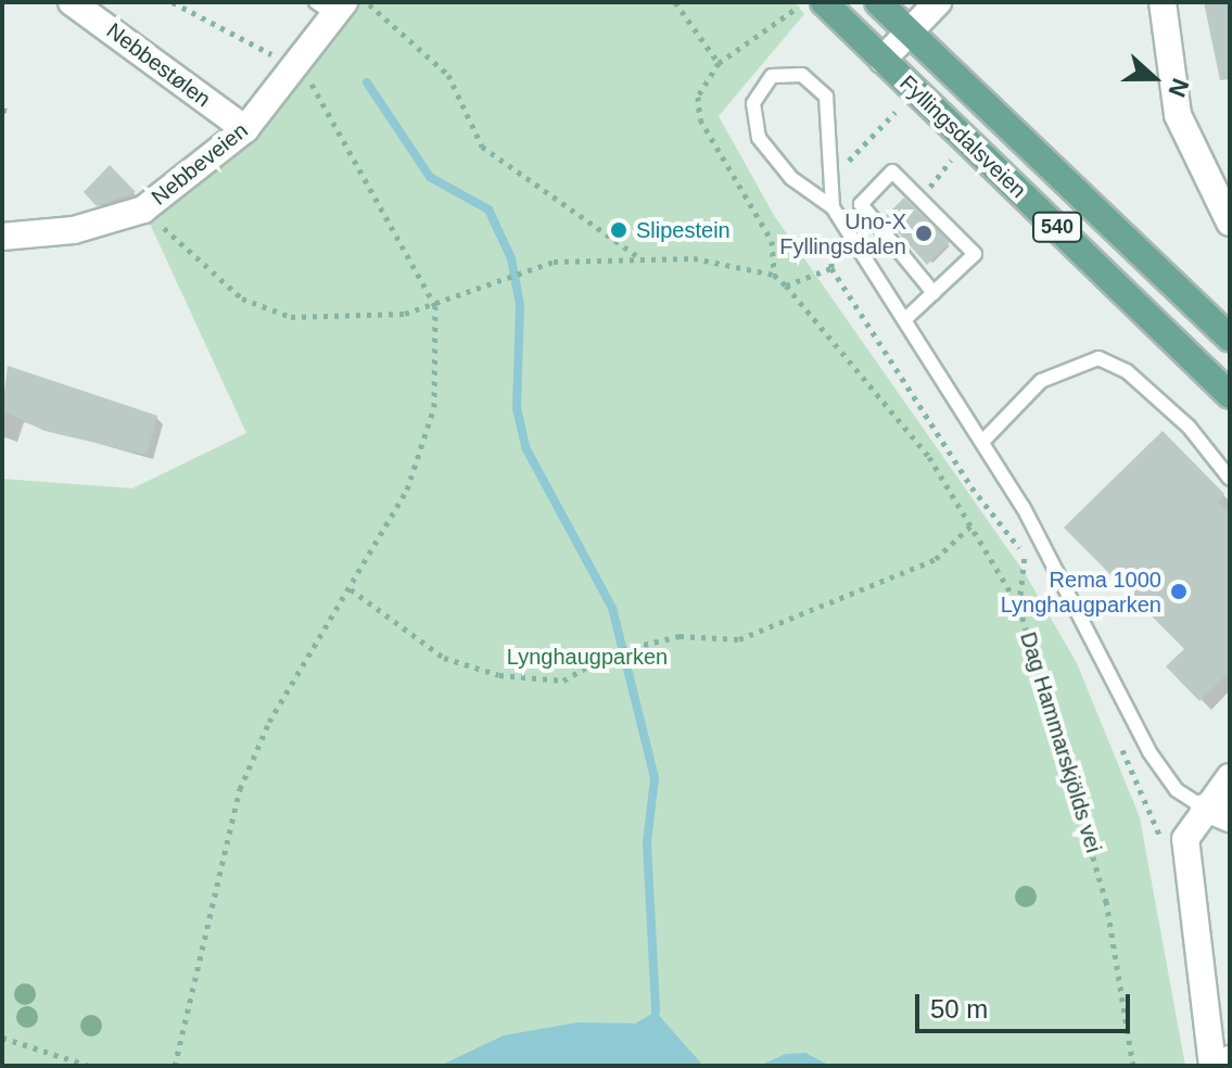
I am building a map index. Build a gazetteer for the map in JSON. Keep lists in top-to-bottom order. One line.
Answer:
{"streets":{"main road":["Fyllingsdalsveien","540"],"street":["Nebbestølen","Nebbeveien"],"path":["Dag Hammarskjölds vei"]},"crossings":[["Nebbestølen","Nebbeveien"],["Fyllingsdalsveien","540"]],"parks":["Lynghaugparken"],"places":["Slipestein","Uno-X Fyllingsdalen","Rema 1000 Lynghaugparken"],"scale_bar":"50 m","north":"right"}
